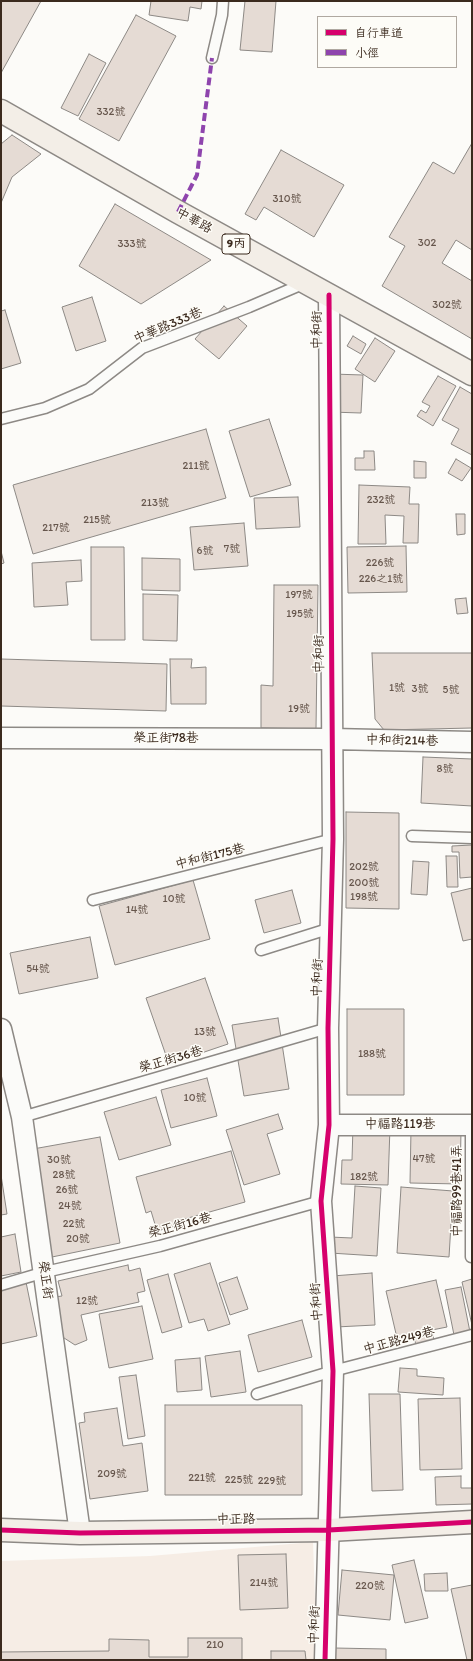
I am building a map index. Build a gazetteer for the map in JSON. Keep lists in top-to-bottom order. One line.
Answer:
{"streets":{"main road":["中華路","9丙","中正路"],"street":["中和街","榮正街78巷","中和街214巷","中福路119巷","榮正街"],"lane":["中華路333巷","中和街175巷","榮正街36巷","中福路99巷41弄","榮正街16巷","中正路249巷"]},"crossings":[["中華路","中華路333巷"],["中華路","中和街"],["中和街","榮正街78巷"],["中和街","中和街214巷"],["中和街","中和街175巷"],["中和街","榮正街36巷"],["中和街","中福路119巷"],["中和街","榮正街16巷"],["中和街","中正路249巷"],["中和街","中正路"],["榮正街78巷","中和街214巷"],["榮正街36巷","榮正街"],["中福路119巷","中福路99巷41弄"],["榮正街16巷","榮正街"],["榮正街","中正路"]],"house_numbers":["332號","310號","302","333號","302號","211號","232號","213號","215號","217號","7號","6號","226號","226之1號","197號","195號","1號","3號","5號","19號","8號","202號","200號","198號","10號","14號","54號","13號","188號","10號","47號","30號","28號","182號","26號","24號","22號","20號","12號","209號","221號","225號","229號","214號","220號","210"],"legend":["自行車道","小徑"]}
